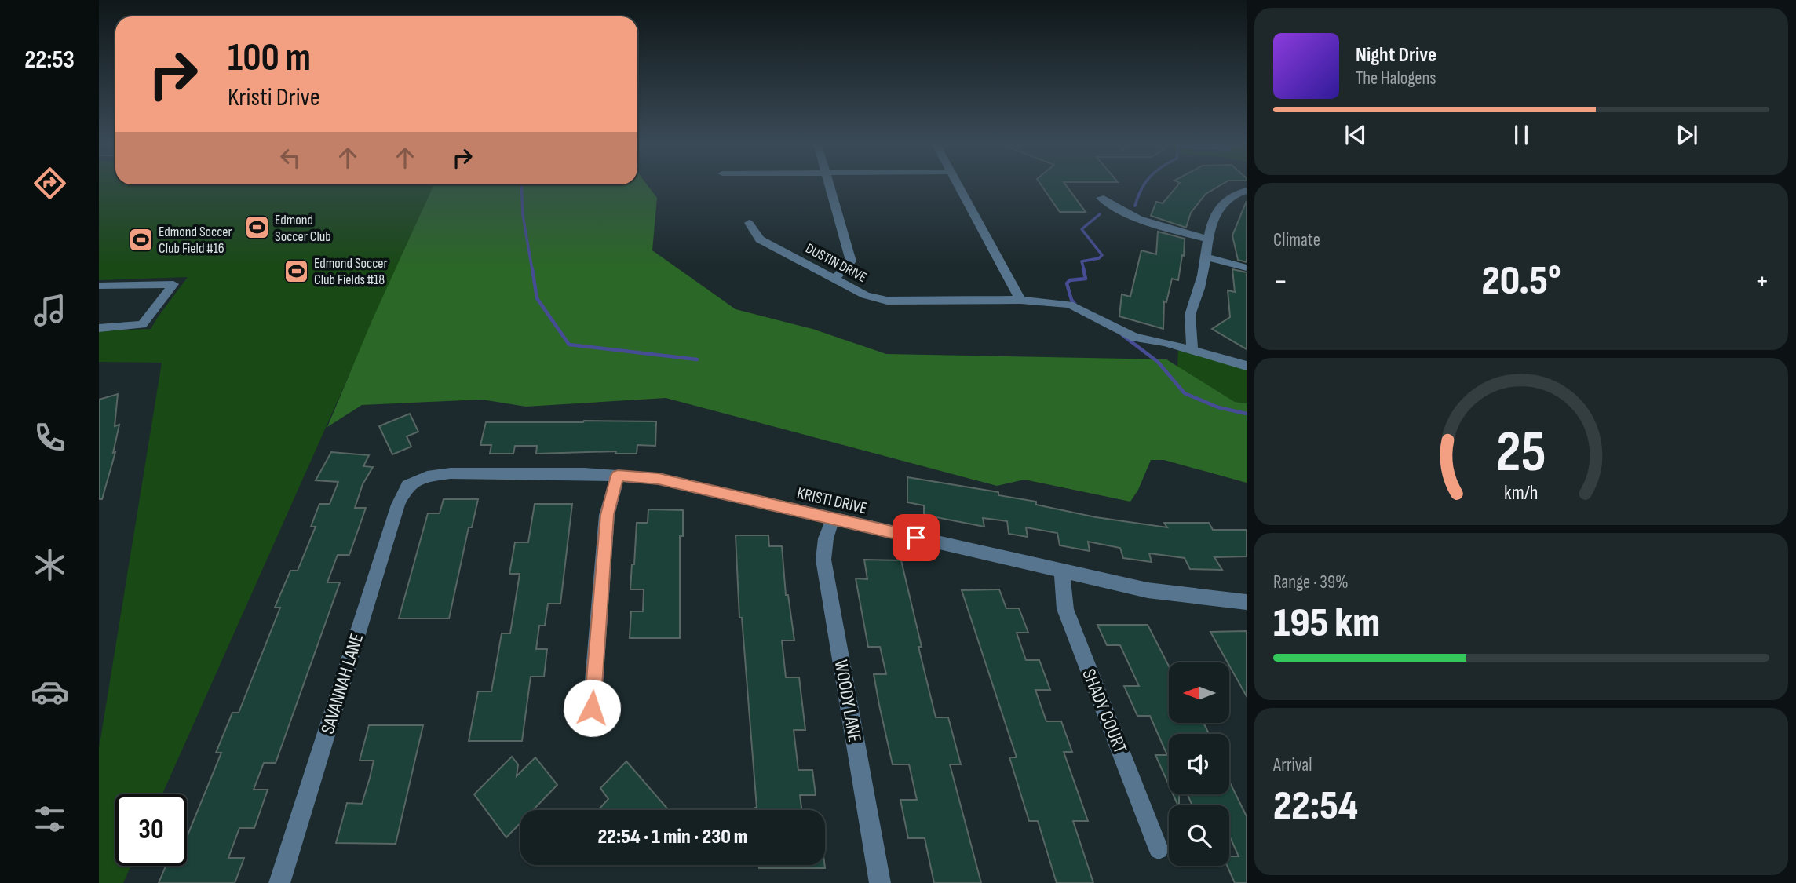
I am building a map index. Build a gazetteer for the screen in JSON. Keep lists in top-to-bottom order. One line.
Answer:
{"streets":{"street":["DUSTIN DRIVE","KRISTI DRIVE","SAVANNAH LANE","WOODY LANE","SHADY COURT"]},"crossings":[["KRISTI DRIVE","SAVANNAH LANE"],["KRISTI DRIVE","WOODY LANE"],["KRISTI DRIVE","SHADY COURT"]],"places":{"sports":["Edmond Soccer Club","Edmond Soccer Club Field #16","Edmond Soccer Club Fields #18"]},"north":"left","page":{"tabs":"22:53","turn":["100 m","Kristi Drive"],"song":["Night Drive","The Halogens"],"tile":["Climate",["Range · 39%","195 km"],["Arrival","22:54"]],"heat":["−","20.5°","+"],"limit":"30","trip":"22:54 · 1 min · 230 m","gauge":["25","km/h"]}}
